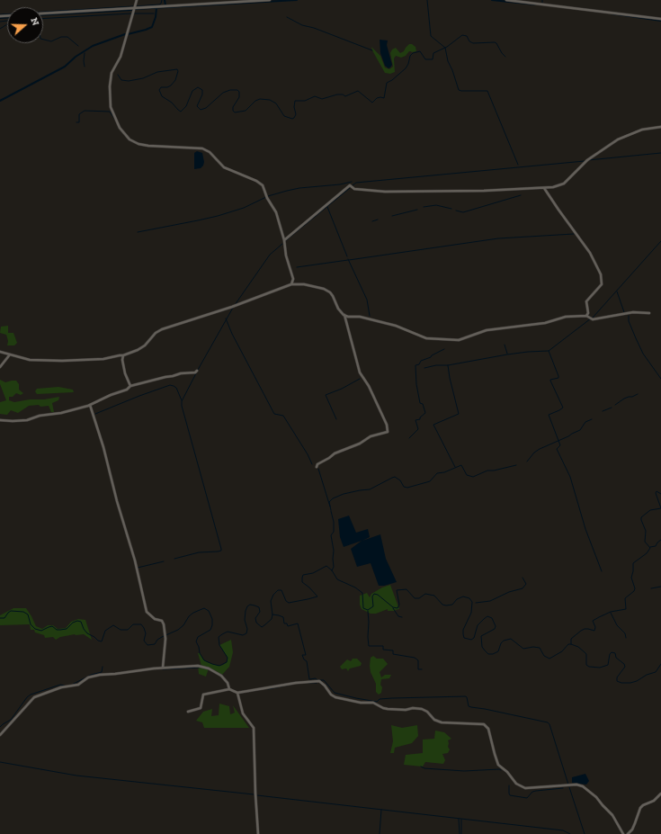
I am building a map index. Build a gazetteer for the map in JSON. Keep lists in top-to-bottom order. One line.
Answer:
{"north":"right"}
